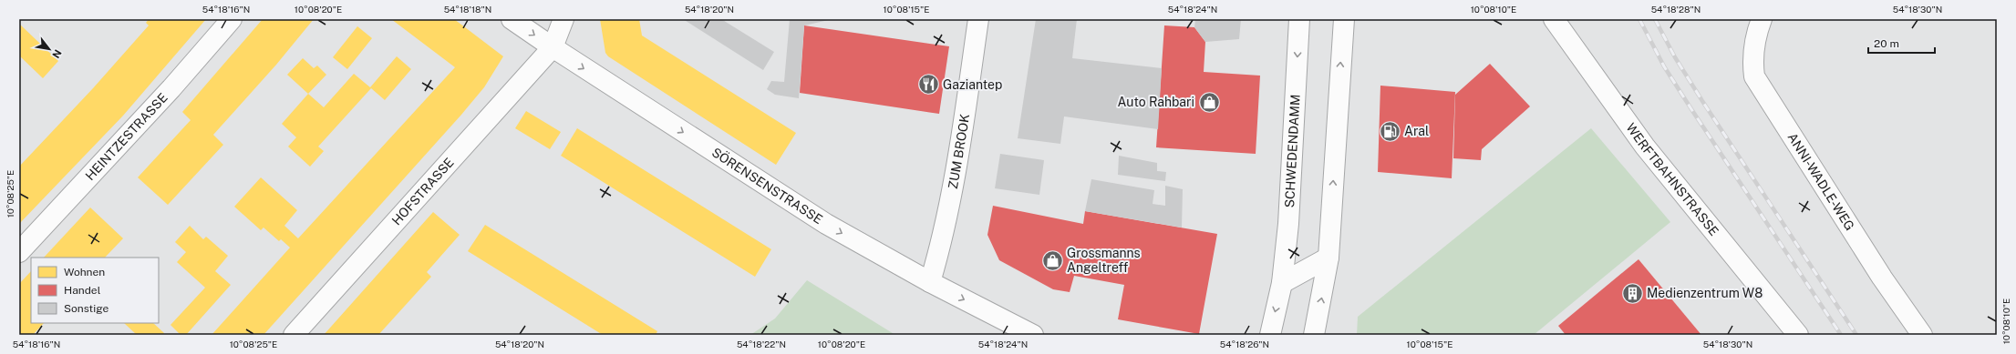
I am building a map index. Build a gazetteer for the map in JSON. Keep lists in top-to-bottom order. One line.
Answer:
{"streets":{"street":["HEINTZESTRASSE","SCHWEDENDAMM","ZUM BROOK","WERFTBAHNSTRASSE","ANNI-WADLE-WEG","SÖRENSENSTRASSE","HOFSTRASSE"]},"crossings":[["ZUM BROOK","SÖRENSENSTRASSE"],["SÖRENSENSTRASSE","HOFSTRASSE"]],"one_way":["SÖRENSENSTRASSE"],"places":{"restaurant":["Gaziantep"],"shop":["Auto Rahbari","Grossmanns Angeltreff"],"fuel station":["Aral"],"building":["Medienzentrum W8"]},"legend":["Wohnen","Handel","Sonstige"],"scale_bar":"20 m","north":"bottom right","coordinates":["54°18'16\"N","10°08'20\"E","54°18'18\"N","54°18'20\"N","10°08'15\"E","54°18'24\"N","10°08'10\"E","54°18'28\"N","54°18'30\"N","10°08'25\"E","54°18'22\"N","54°18'26\"N"]}
